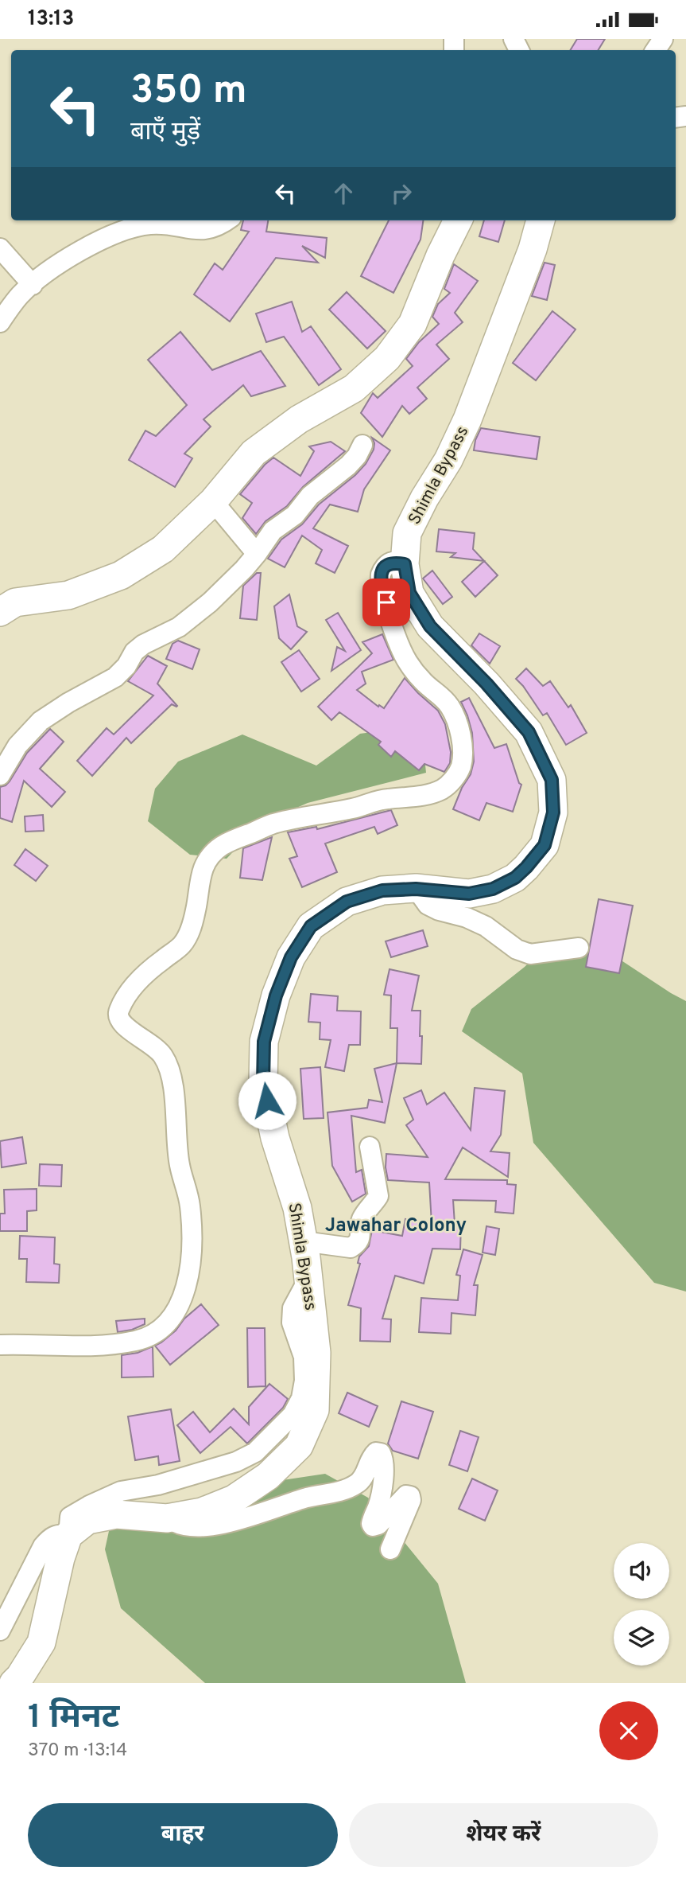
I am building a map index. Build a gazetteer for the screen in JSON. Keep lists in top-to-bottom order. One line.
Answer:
{"streets":{"highway":["Shimla Bypass"]},"districts":["Jawahar Colony"],"page":{"status":"13:13","turn":["350 m","बाएँ मुड़ें"],"heading":["1 मिनट","370 m · 13:14"],"buttons":["बाहर","शेयर करें"]}}
